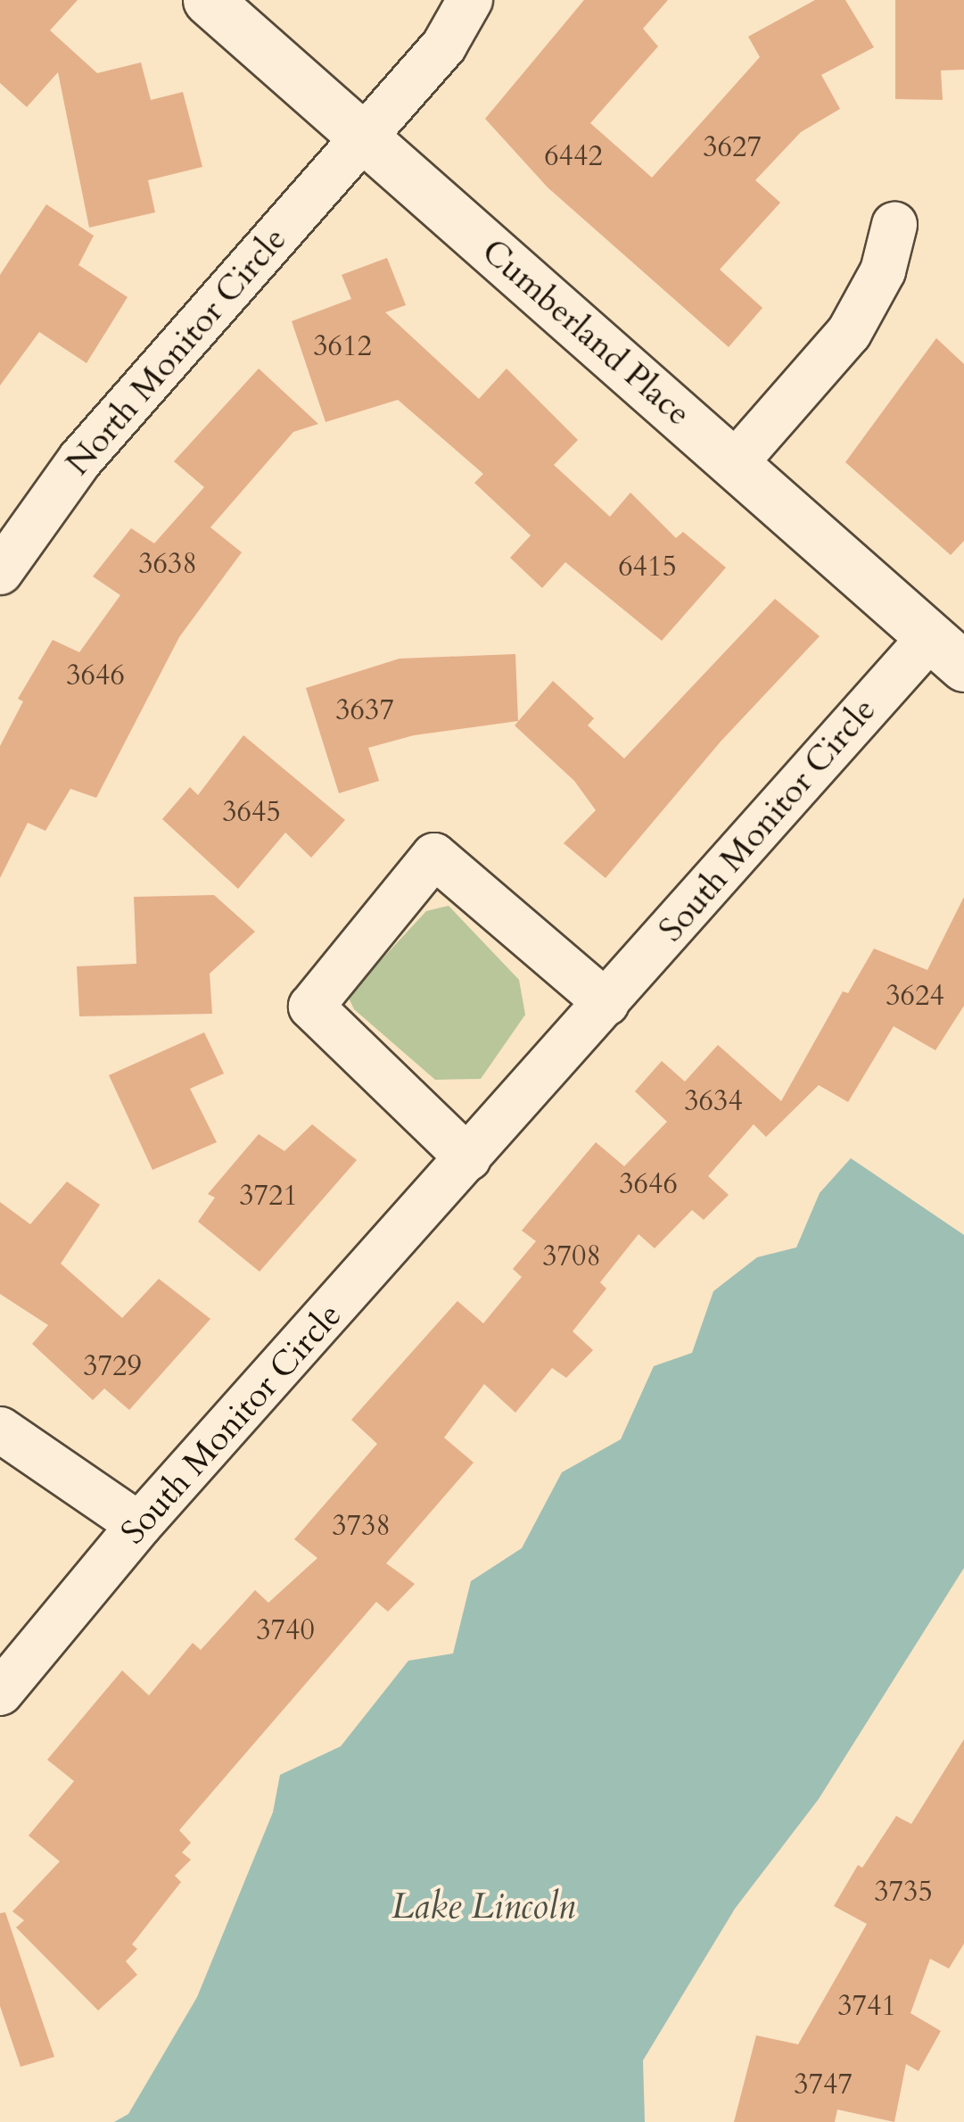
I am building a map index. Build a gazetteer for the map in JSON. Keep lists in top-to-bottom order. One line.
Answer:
{"streets":{"street":["Cumberland Place","North Monitor Circle","South Monitor Circle"]},"crossings":[["Cumberland Place","North Monitor Circle"],["Cumberland Place","South Monitor Circle"]],"water":["Lake Lincoln"],"house_numbers":["3627","6442","3612","3638","6415","3646","3637","3645","3624","3634","3646","3721","3708","3729","3738","3740","3735","3741","3747"]}
